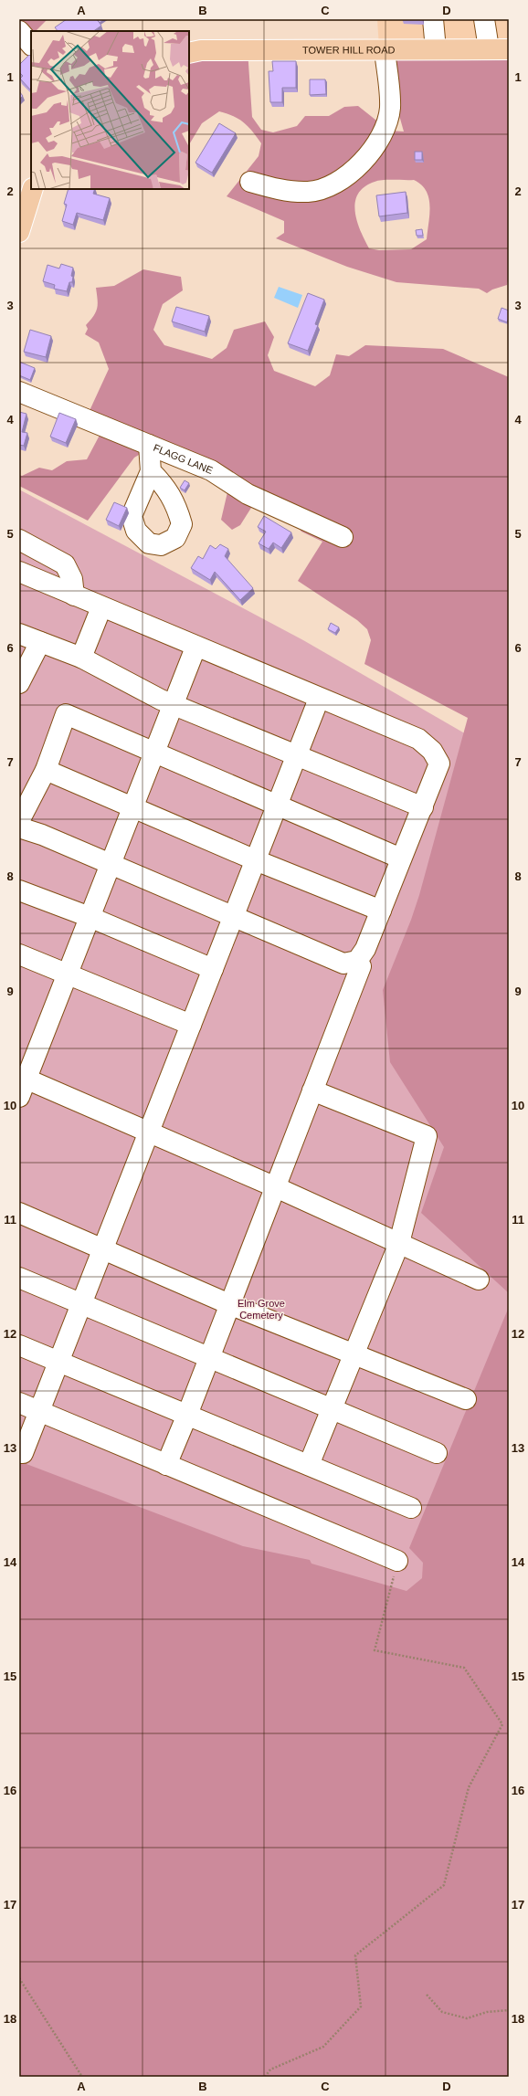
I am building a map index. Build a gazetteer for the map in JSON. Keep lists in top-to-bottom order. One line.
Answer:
{"streets":{"main road":["TOWER HILL ROAD"],"street":["FLAGG LANE"]},"parks":["Elm Grove Cemetery"],"grid":{"columns":["A","B","C","D"],"rows":["1","2","3","4","5","6","7","8","9","10","11","12","13","14","15","16","17","18"]}}
